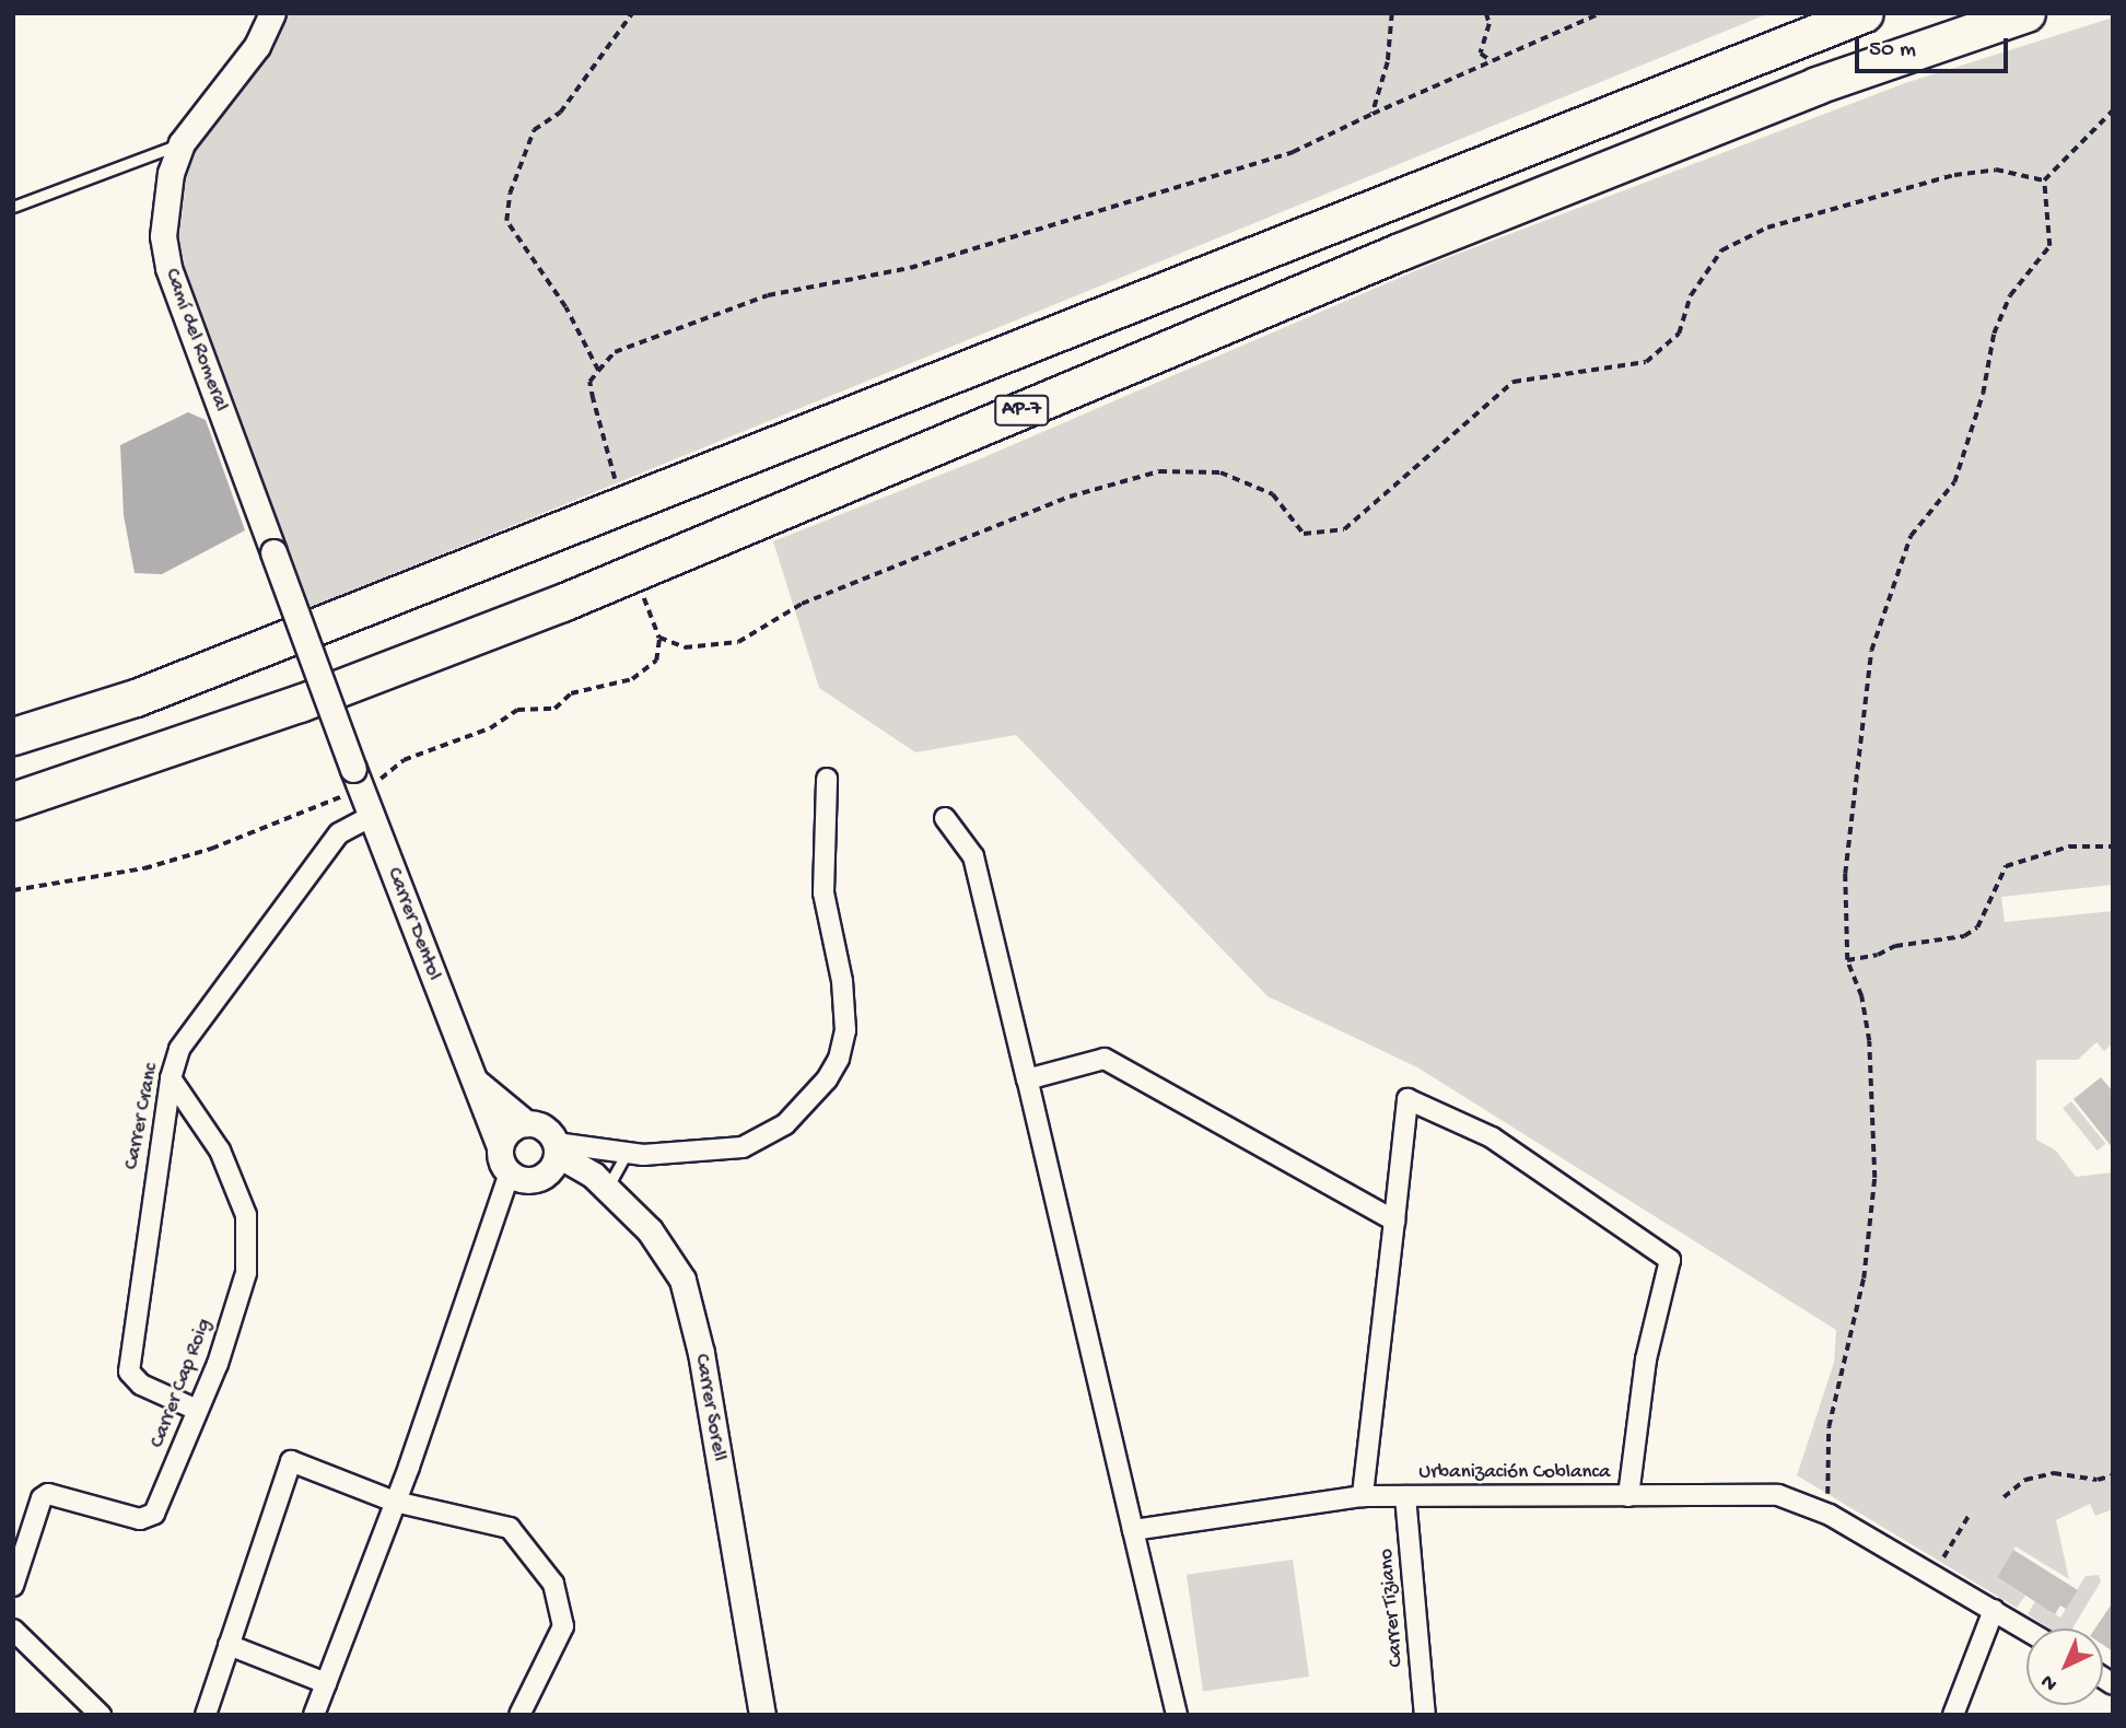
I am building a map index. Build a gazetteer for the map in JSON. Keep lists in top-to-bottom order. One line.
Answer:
{"streets":{"highway":["AP-7"],"street":["Camí del Romeral","Carrer Dentol","Carrer Cranc","Carrer Cap Roig","Carrer Sorell","Urbanización Coblanca","Carrer Tiziano"]},"crossings":[["Camí del Romeral","Carrer Dentol"],["Carrer Dentol","Carrer Cranc"],["Carrer Dentol","Carrer Sorell"],["Carrer Cranc","Carrer Cap Roig"],["Urbanización Coblanca","Carrer Tiziano"]],"scale_bar":"50 m","north":"bottom left"}
